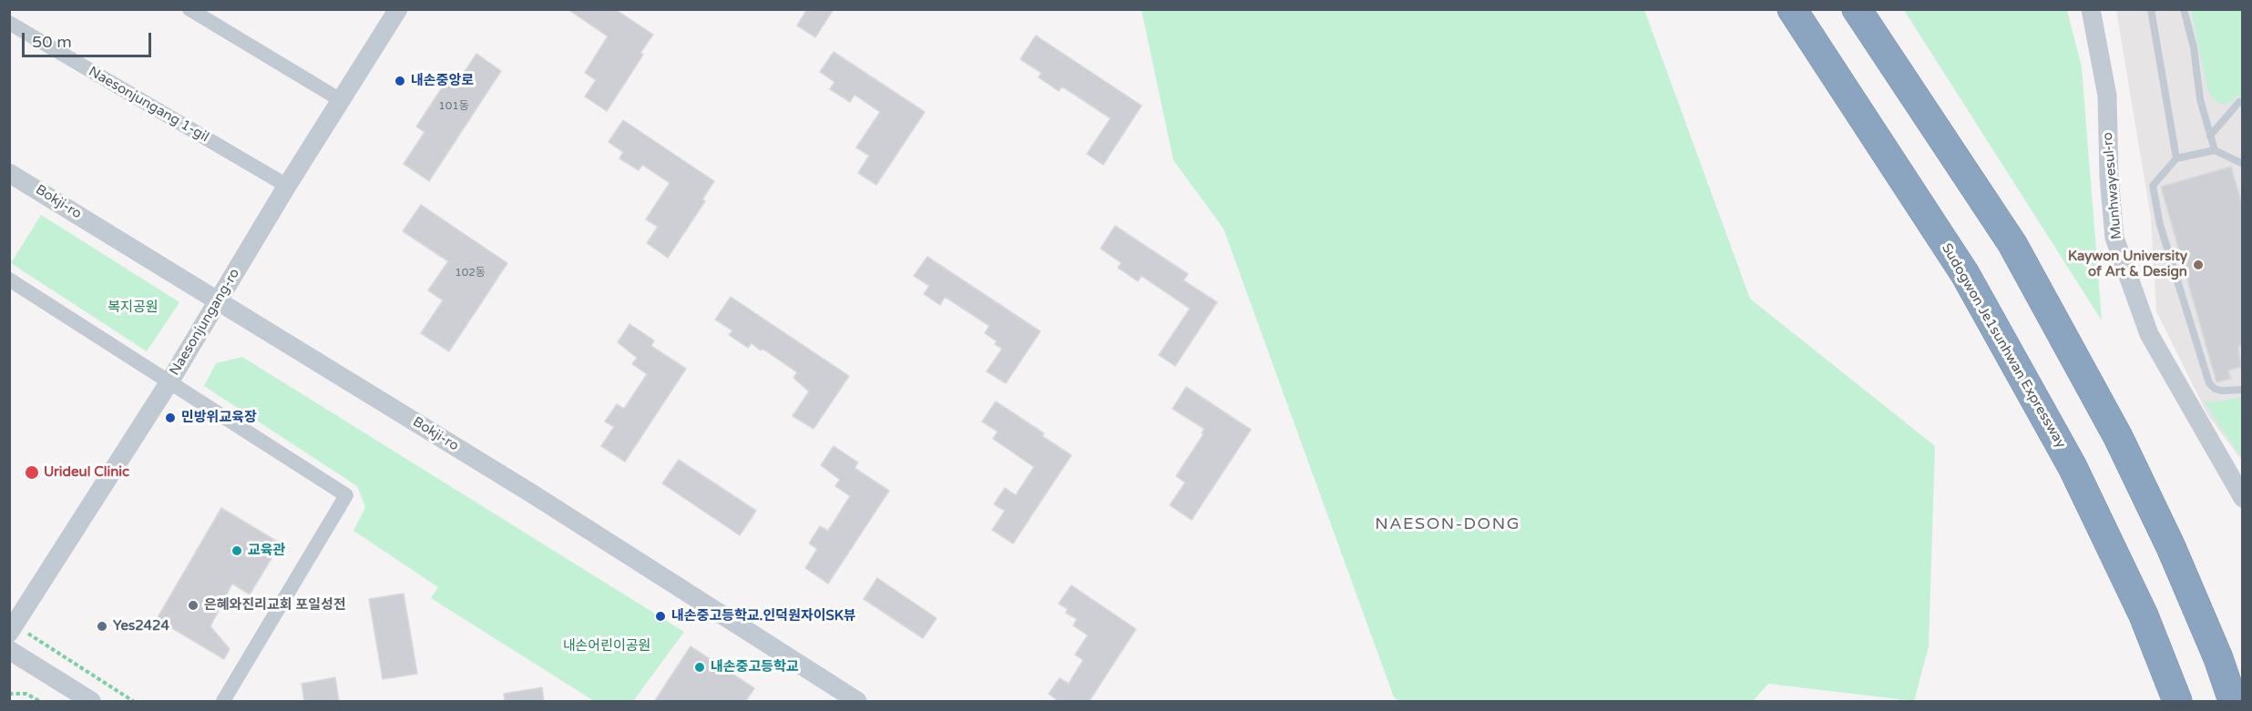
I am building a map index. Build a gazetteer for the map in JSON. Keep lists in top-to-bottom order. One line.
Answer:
{"streets":{"highway":["Sudogwon Je1sunhwan Expressway"],"street":["Naesonjungang 1-gil","Munhwayesul-ro","Bokji-ro","Naesonjungang-ro"]},"crossings":[["Naesonjungang 1-gil","Naesonjungang-ro"],["Bokji-ro","Naesonjungang-ro"]],"districts":["NAESON-DONG"],"parks":["복지공원","내손어린이공원"],"places":["내손중앙로","Kaywon University of Art & Design","민방위교육장","Urideul Clinic","교육관","은혜와진리교회 포일성전","내손중고등학교.인덕원자이SK뷰","Yes2424","내손중고등학교"],"house_numbers":["101동","102동"],"scale_bar":"50 m"}
